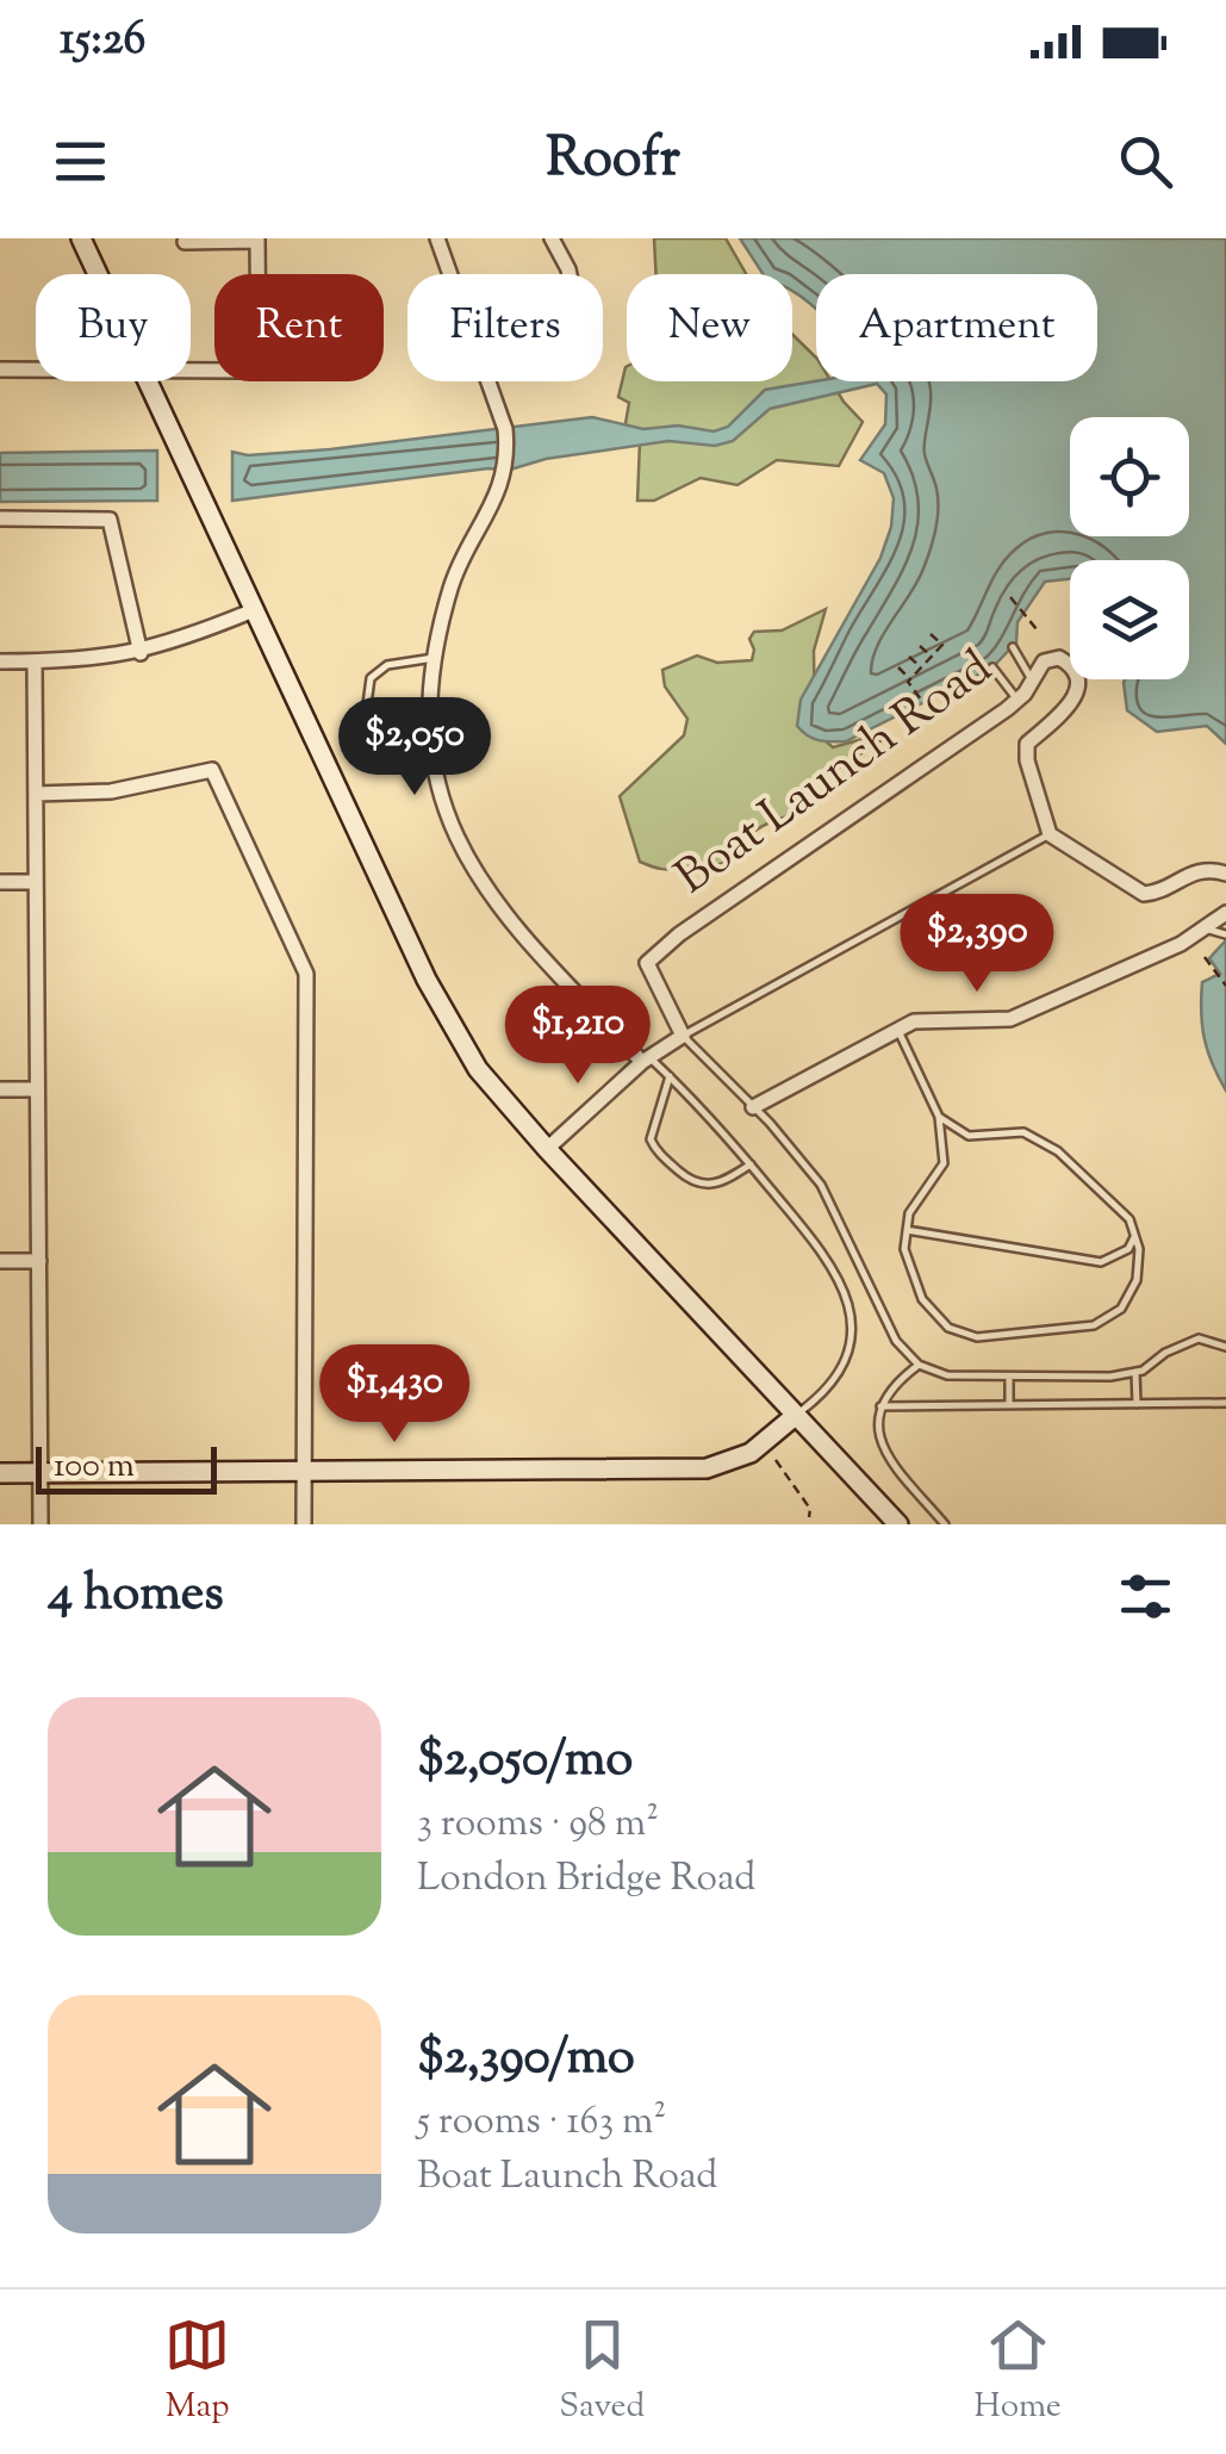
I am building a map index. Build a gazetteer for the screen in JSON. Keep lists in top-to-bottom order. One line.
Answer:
{"streets":{"street":["Boat Launch Road"]},"scale_bar":"100 m","page":{"status":"15:26","header":"Roofr","chip":["Buy","Rent","Filters","New","Apartment"],"price":["$2,050","$2,390","$1,210","$1,430"],"scale":"100 m","heading":"4 homes","list":[{"name":"$2,050/mo","note":"3 rooms · 98 m² · London Bridge Road"},{"name":"$2,390/mo","note":"5 rooms · 163 m² · Boat Launch Road"}],"tabs":["Map","Saved","Home"]}}
